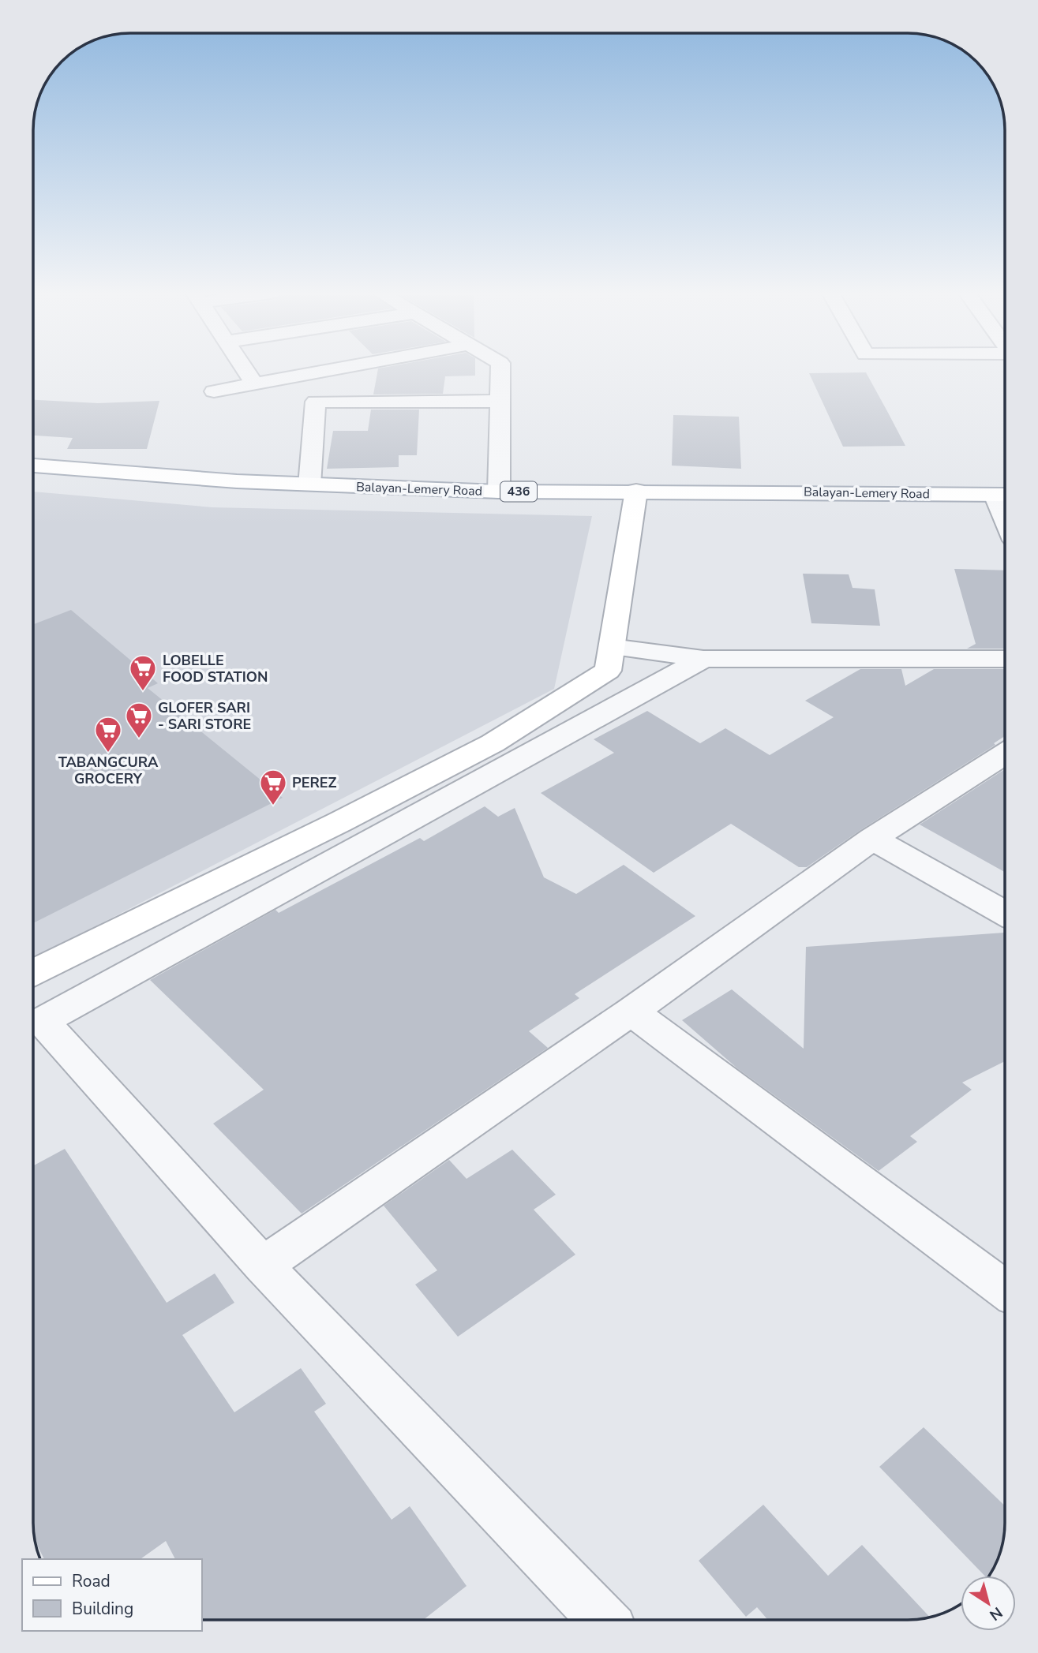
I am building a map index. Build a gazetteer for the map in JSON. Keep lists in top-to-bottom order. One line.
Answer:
{"streets":{"main road":["Balayan-Lemery Road","436"]},"places":{"supermarket":["LOBELLE FOOD STATION","GLOFER SARI - SARI STORE","TABANGCURA GROCERY","PEREZ"]},"legend":["Road","Building"],"north":"bottom right"}
